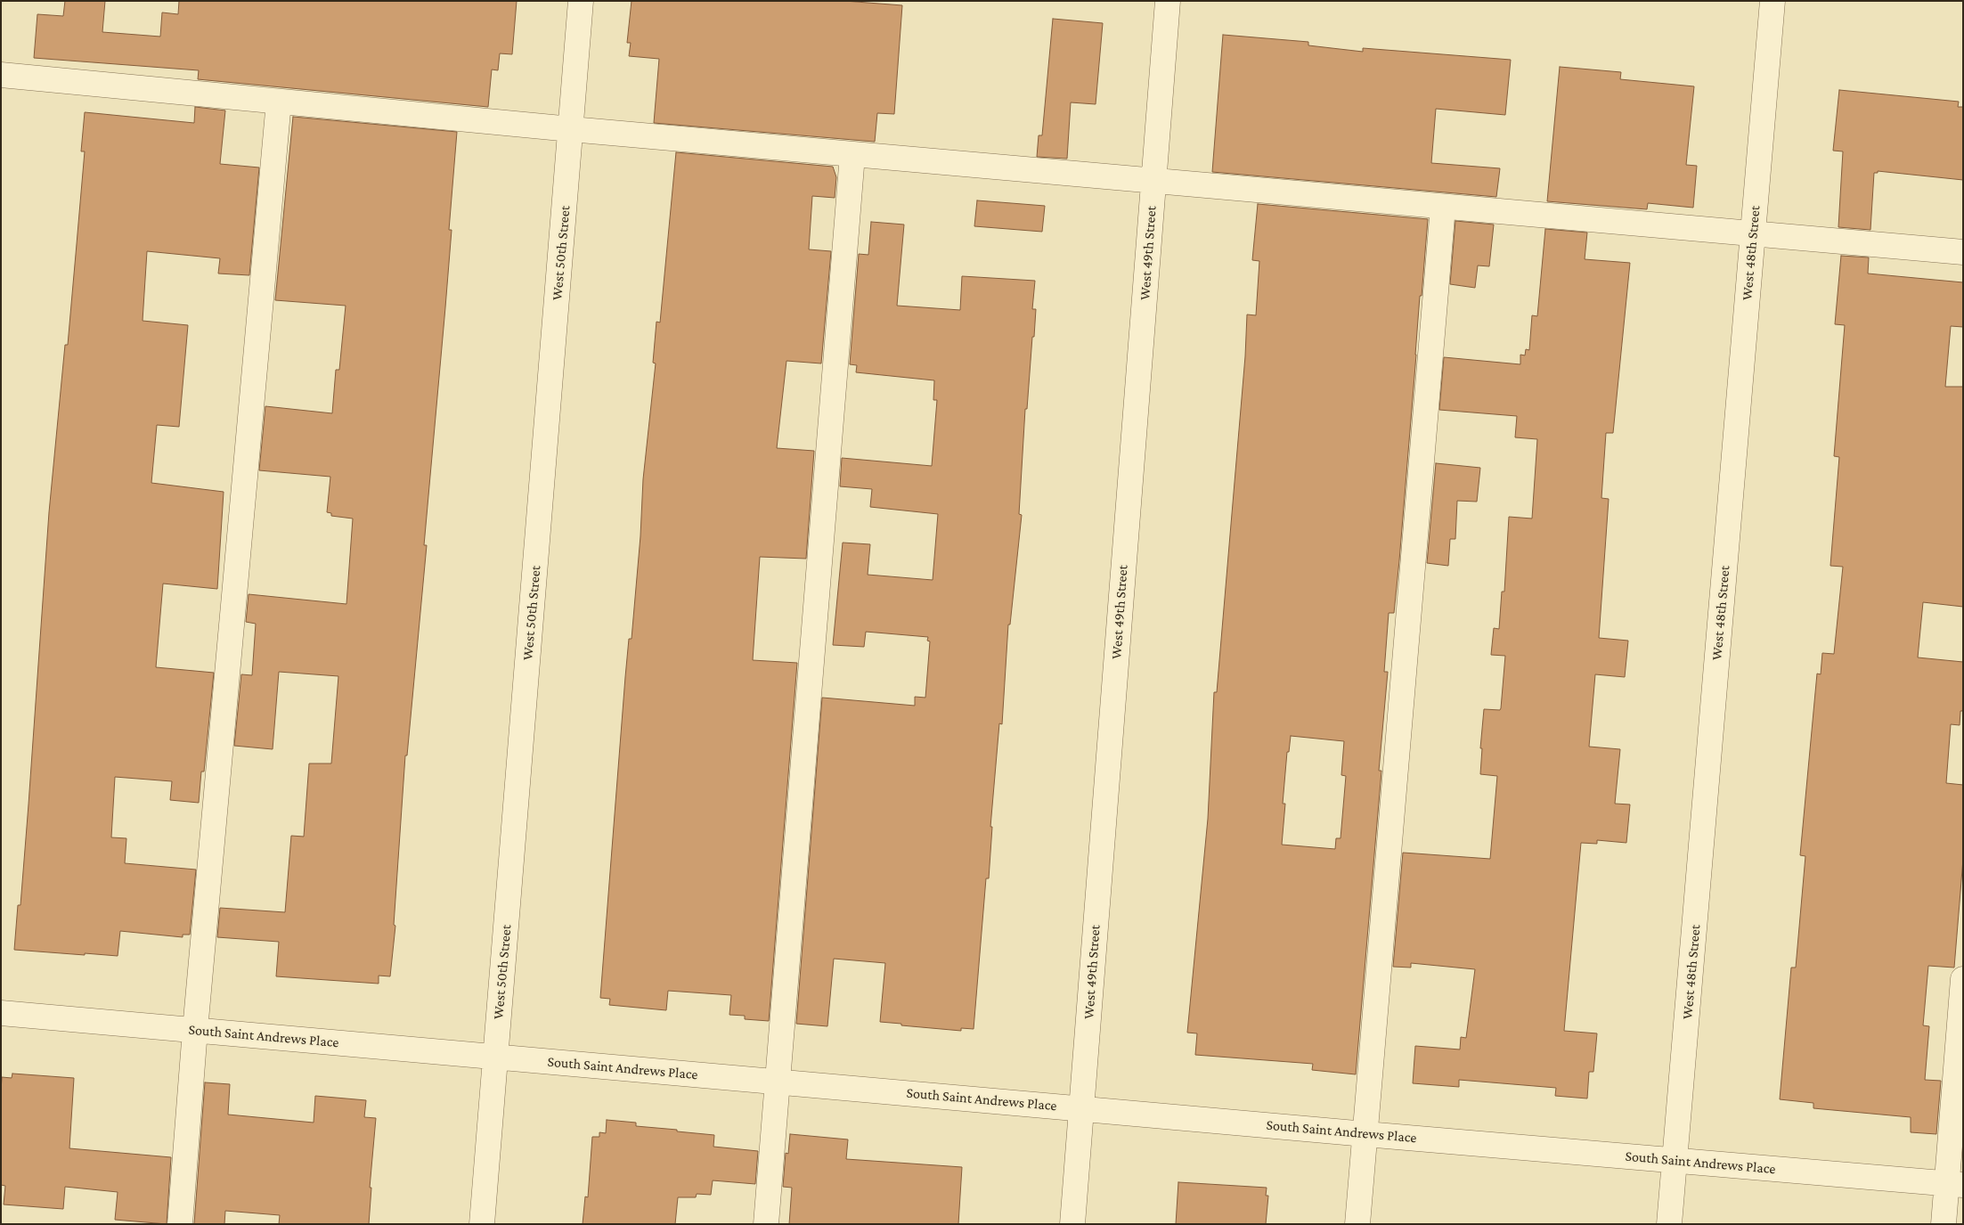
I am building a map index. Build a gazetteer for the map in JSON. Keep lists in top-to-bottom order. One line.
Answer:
{"streets":{"street":["West 50th Street","West 49th Street","West 48th Street","South Saint Andrews Place"]},"crossings":[["West 50th Street","South Saint Andrews Place"],["West 49th Street","South Saint Andrews Place"],["West 48th Street","South Saint Andrews Place"]]}
